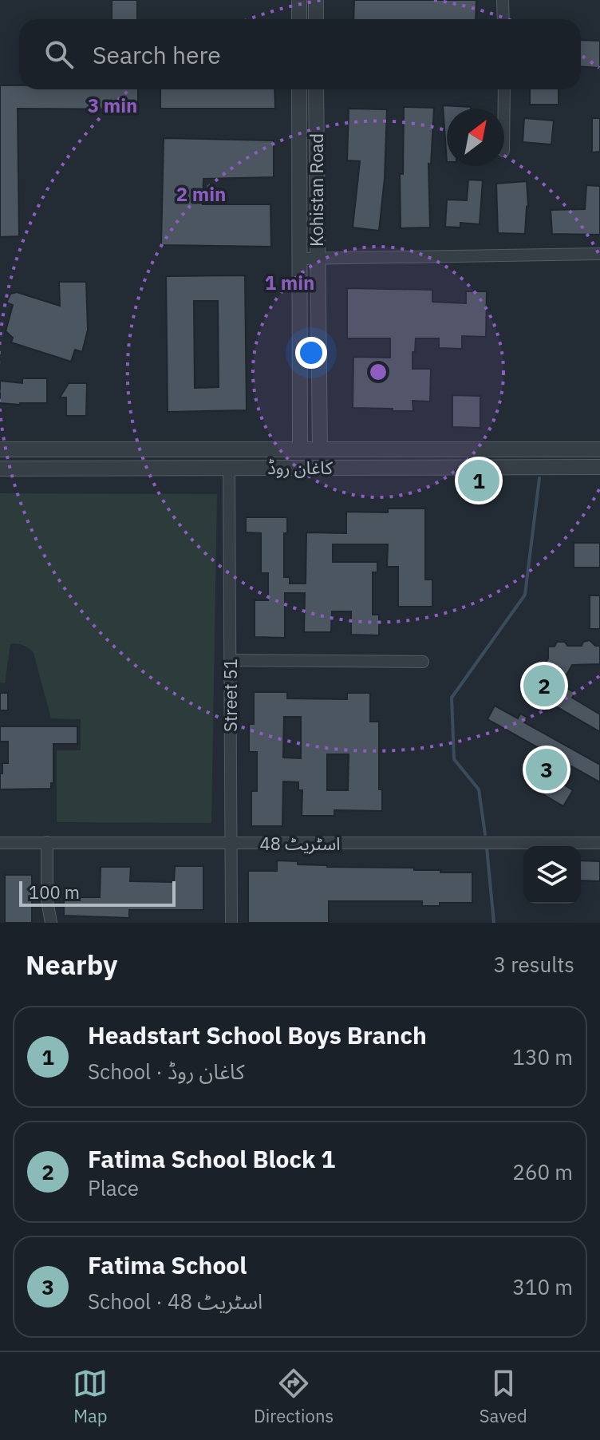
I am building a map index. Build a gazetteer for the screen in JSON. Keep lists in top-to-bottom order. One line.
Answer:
{"streets":{"street":["Kohistan Road","کاغان روڈ","Street 51","اسٹریٹ 48"]},"crossings":[["Kohistan Road","کاغان روڈ"],["کاغان روڈ","Street 51"],["Street 51","اسٹریٹ 48"]],"scale_bar":"100 m","north":"top right","page":{"search":"Search here","pins":["1","2","3"],"scale":"100 m","heading":["Nearby","3 results"],"list":[{"mark":"1","name":"Headstart School Boys Branch","note":"School · کاغان روڈ","value":"130 m"},{"mark":"2","name":"Fatima School Block 1","note":"Place","value":"260 m"},{"mark":"3","name":"Fatima School","note":"School · اسٹریٹ 48","value":"310 m"}],"nav":["Map","Directions","Saved"]},"rings":["3 min","2 min","1 min"]}
